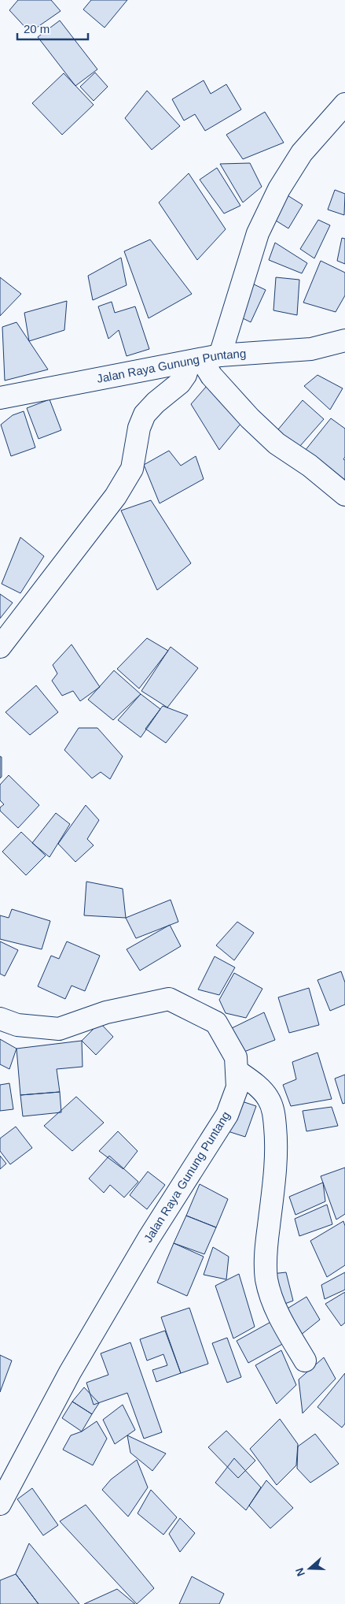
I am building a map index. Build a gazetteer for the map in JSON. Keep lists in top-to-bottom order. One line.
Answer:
{"streets":{"street":["Jalan Raya Gunung Puntang"]},"scale_bar":"20 m","north":"left"}
